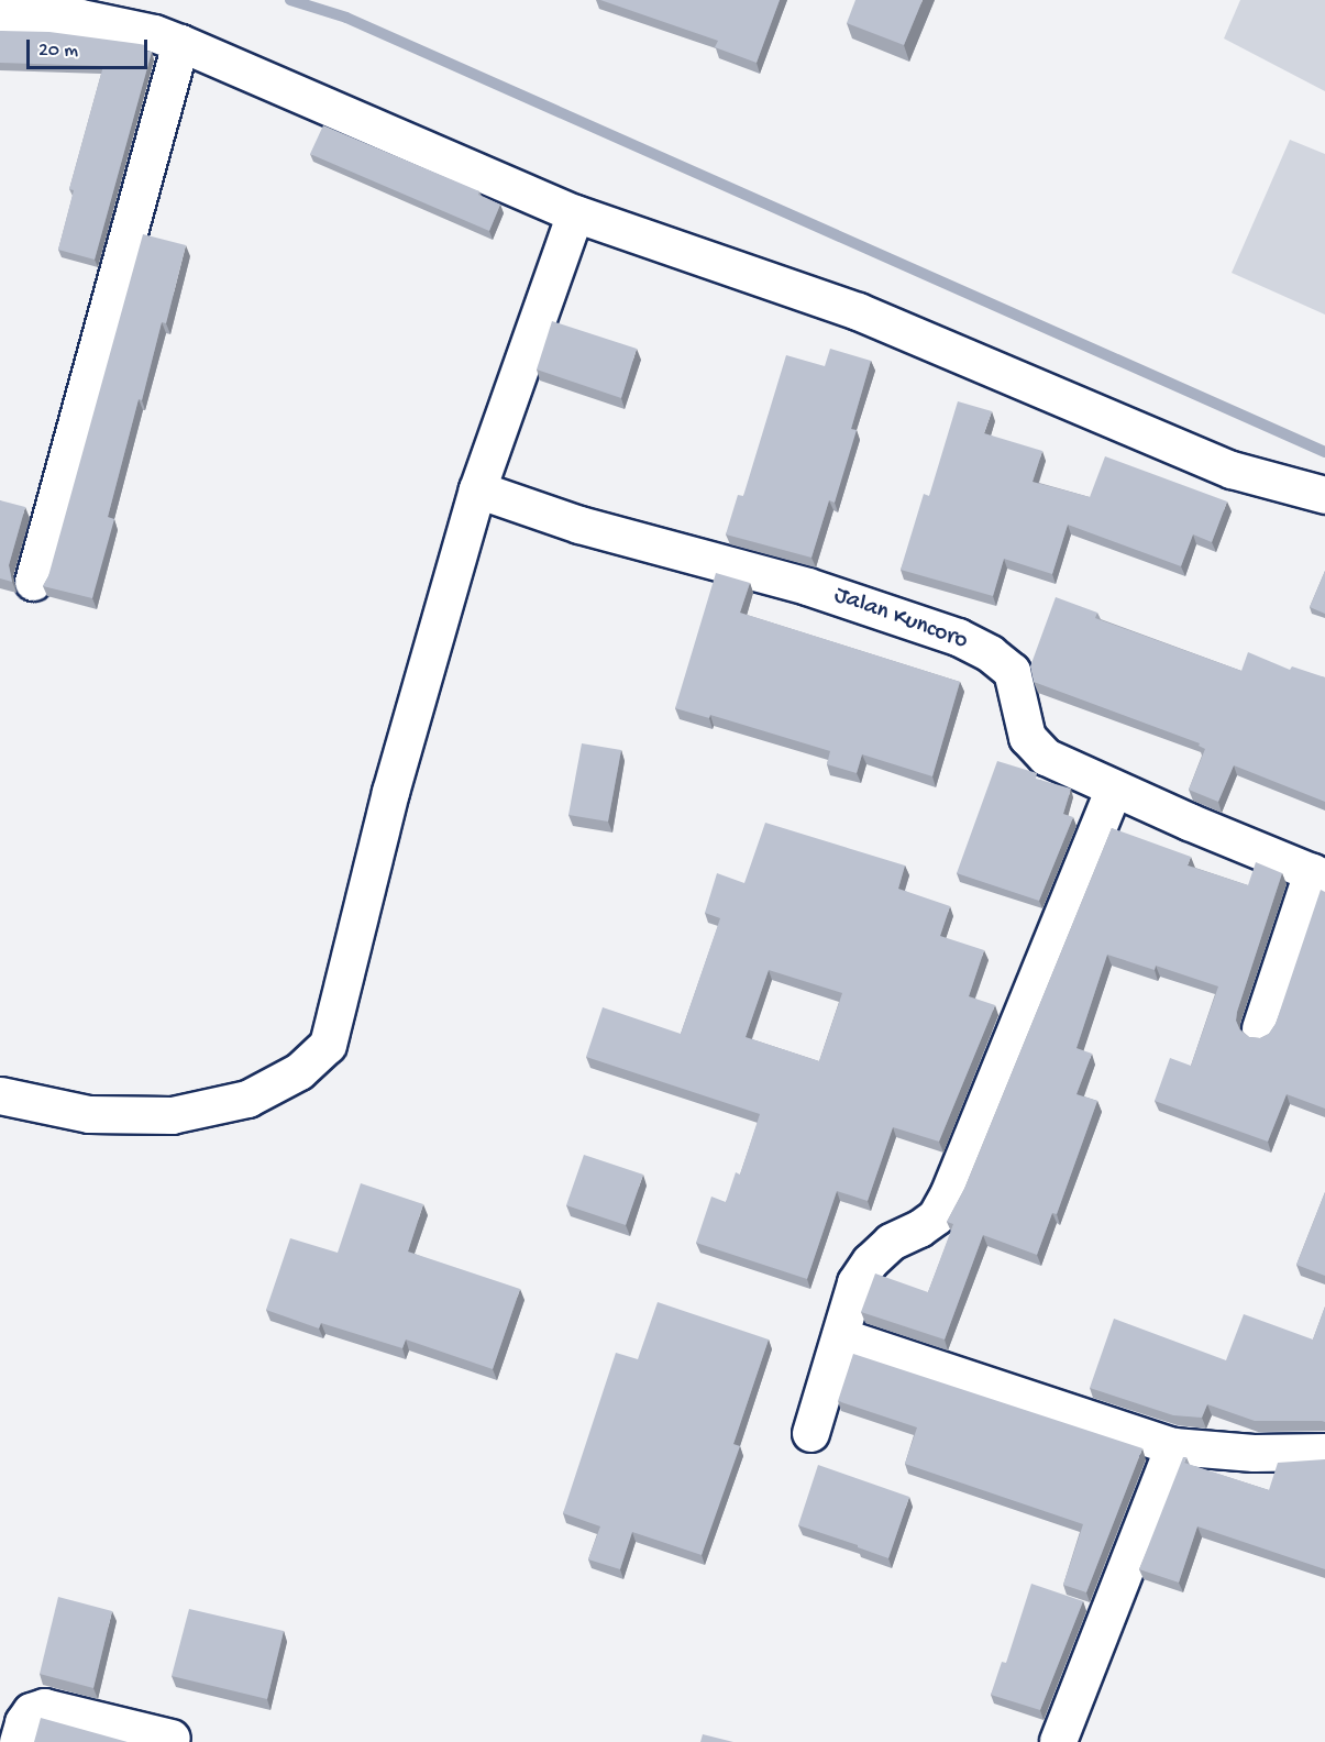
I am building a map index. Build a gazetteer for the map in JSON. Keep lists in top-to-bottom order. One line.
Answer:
{"streets":{"street":["Jalan Kuncoro"]},"scale_bar":"20 m"}
